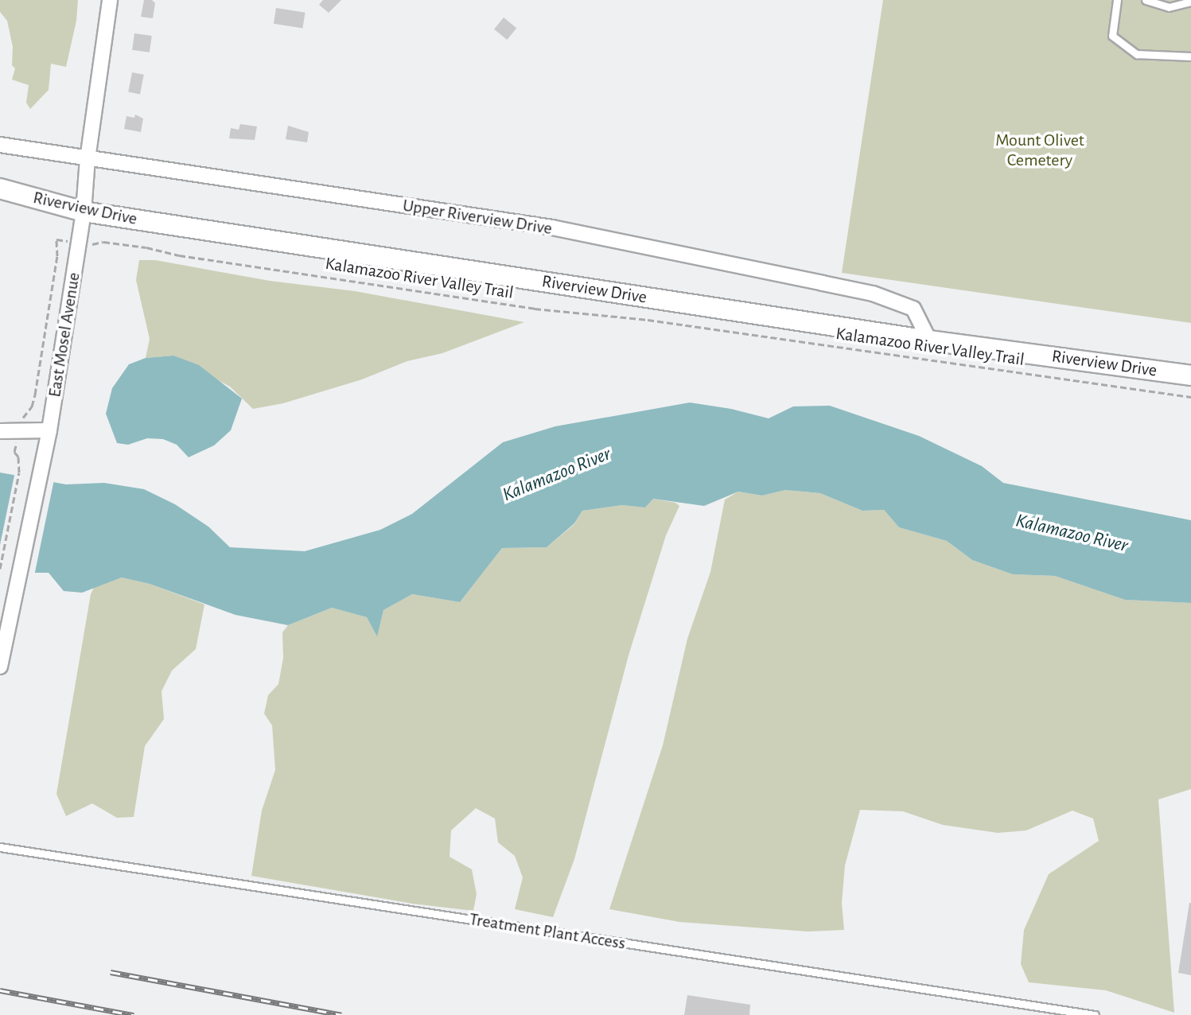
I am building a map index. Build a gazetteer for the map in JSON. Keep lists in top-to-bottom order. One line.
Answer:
{"streets":{"street":["Riverview Drive","Upper Riverview Drive","East Mosel Avenue"],"lane":["Treatment Plant Access"],"path":["Kalamazoo River Valley Trail"]},"crossings":[["Riverview Drive","Upper Riverview Drive"],["Riverview Drive","East Mosel Avenue"],["Upper Riverview Drive","East Mosel Avenue"],["Kalamazoo River Valley Trail","East Mosel Avenue"]],"water":["Kalamazoo River"],"parks":["Mount Olivet Cemetery"]}
